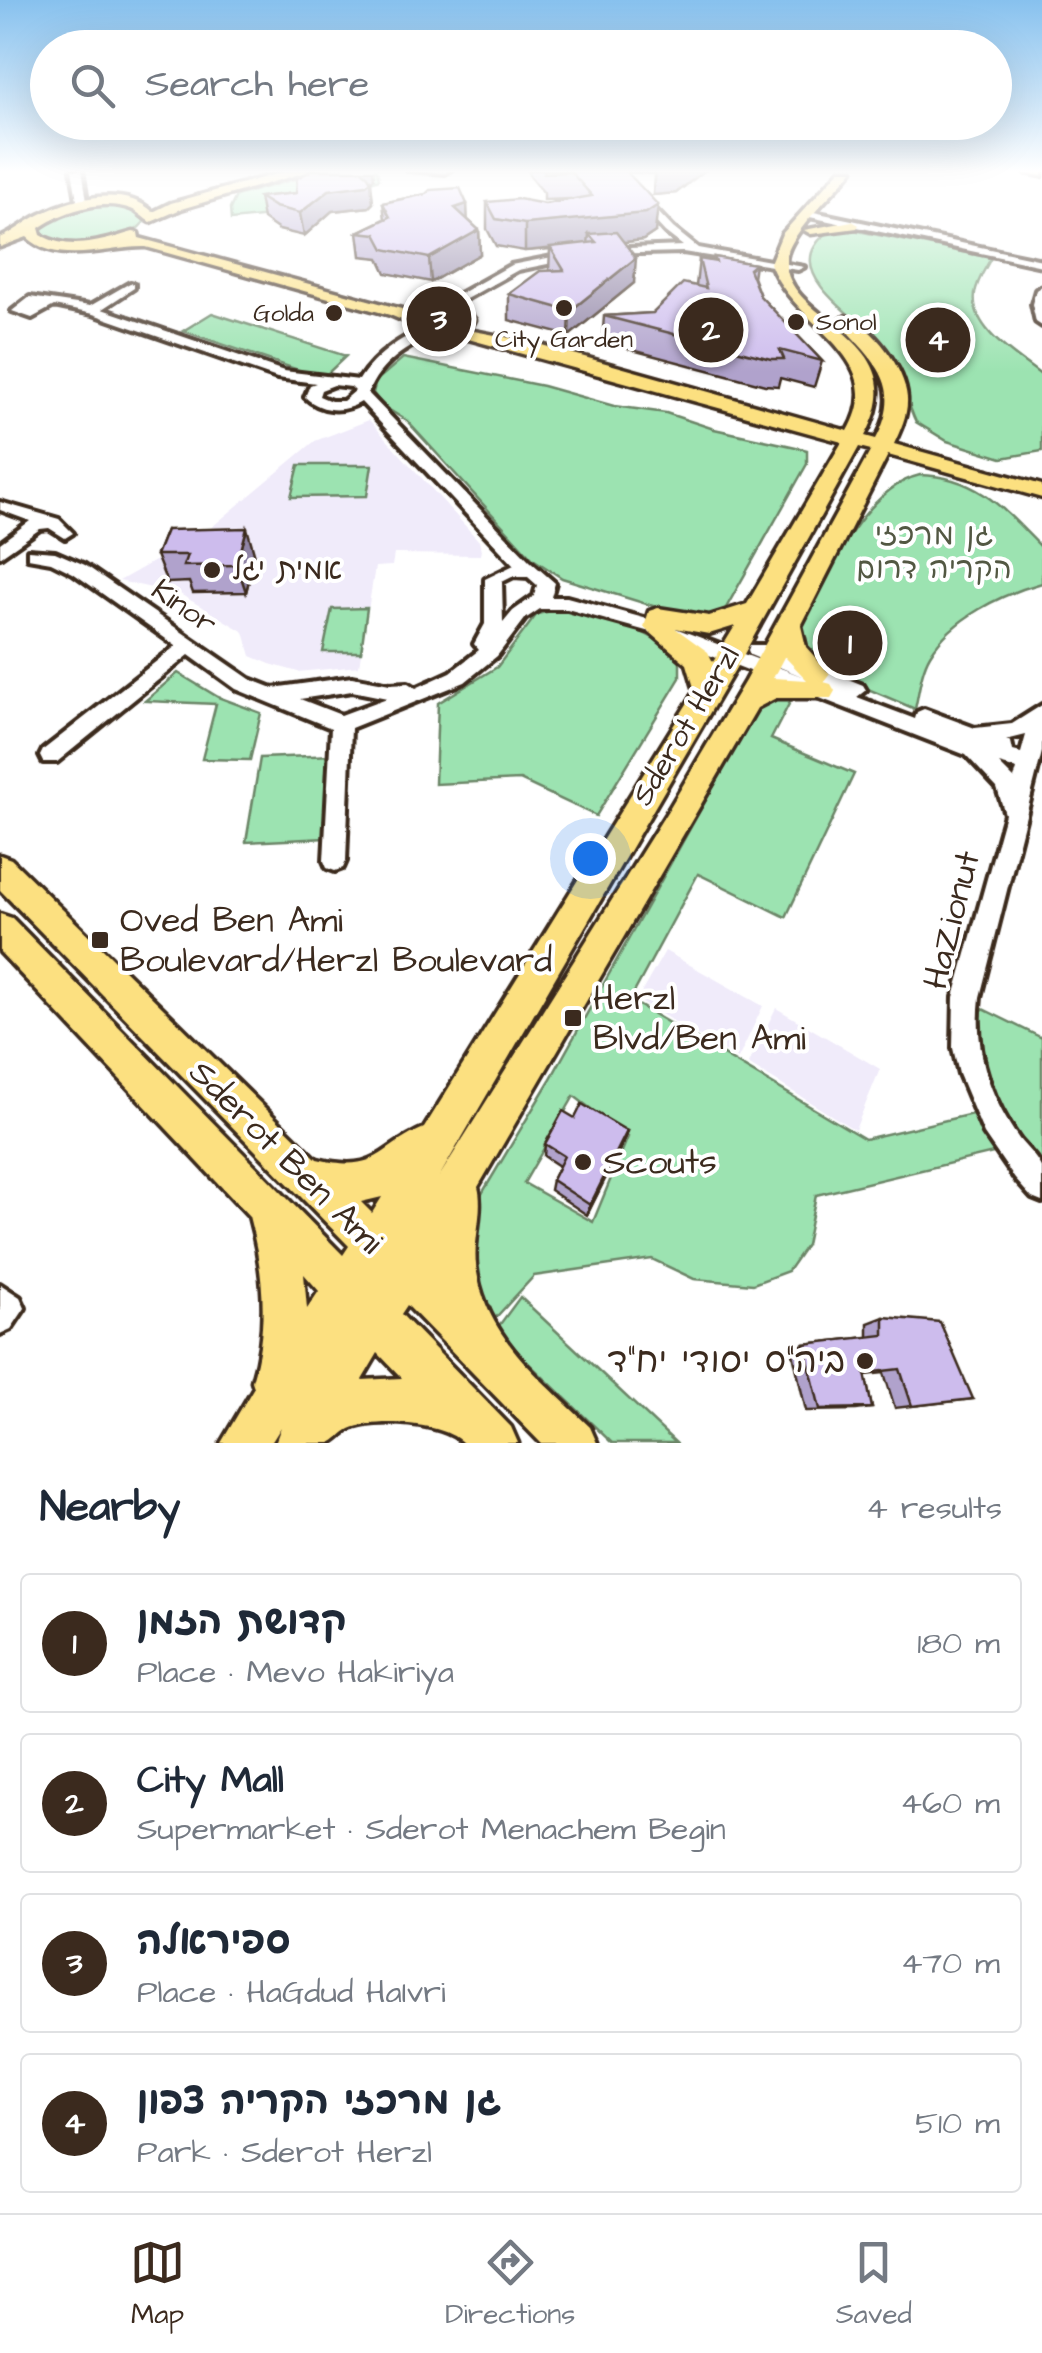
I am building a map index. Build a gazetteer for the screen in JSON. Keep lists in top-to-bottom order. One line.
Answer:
{"streets":{"main road":["Sderot Herzl","Sderot Ben Ami"],"street":["Kinor","HaZionut"]},"crossings":[["Sderot Herzl","Sderot Ben Ami"]],"parks":["גן מרכזי הקריה דרום"],"places":{"other":["City Garden","Golda","Sonol","אמית יגל","Scouts","ביה\"ס יסודי יח\"ד"],"transit":["Oved Ben Ami Boulevard/Herzl Boulevard","Herzl Blvd/Ben Ami"]},"page":{"search":"Search here","pins":["3","2","4","1"],"heading":["Nearby","4 results"],"list":[{"mark":"1","name":"קדושת הזמן","note":"Place · Mevo Hakiriya","value":"180 m"},{"mark":"2","name":"City Mall","note":"Supermarket · Sderot Menachem Begin","value":"460 m"},{"mark":"3","name":"ספיראלה","note":"Place · HaGdud HaIvri","value":"470 m"},{"mark":"4","name":"גן מרכזי הקריה צפון","note":"Park · Sderot Herzl","value":"510 m"}],"nav":["Map","Directions","Saved"]}}
